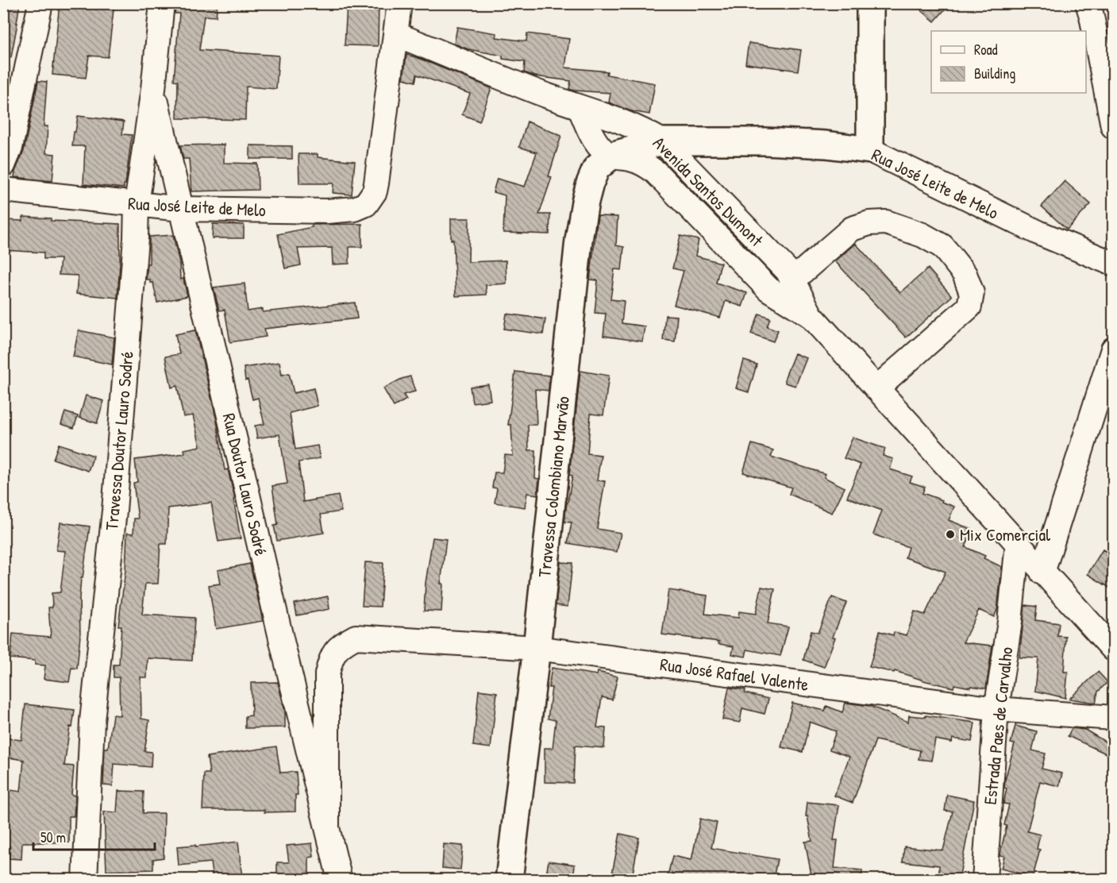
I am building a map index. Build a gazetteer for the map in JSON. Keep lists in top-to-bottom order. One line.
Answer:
{"streets":{"main road":["Rua José Leite de Melo","Travessa Colombiano Marvão"],"street":["Avenida Santos Dumont","Travessa Doutor Lauro Sodré","Rua Doutor Lauro Sodré","Rua José Rafael Valente","Estrada Paes de Carvalho"]},"crossings":[["Rua José Leite de Melo","Avenida Santos Dumont"],["Rua José Leite de Melo","Travessa Doutor Lauro Sodré"],["Rua José Leite de Melo","Rua Doutor Lauro Sodré"],["Avenida Santos Dumont","Travessa Colombiano Marvão"],["Avenida Santos Dumont","Estrada Paes de Carvalho"],["Travessa Doutor Lauro Sodré","Rua Doutor Lauro Sodré"],["Rua Doutor Lauro Sodré","Rua José Rafael Valente"],["Travessa Colombiano Marvão","Rua José Rafael Valente"],["Rua José Rafael Valente","Estrada Paes de Carvalho"]],"places":["Mix Comercial"],"legend":["Road","Building"],"scale_bar":"50 m"}
